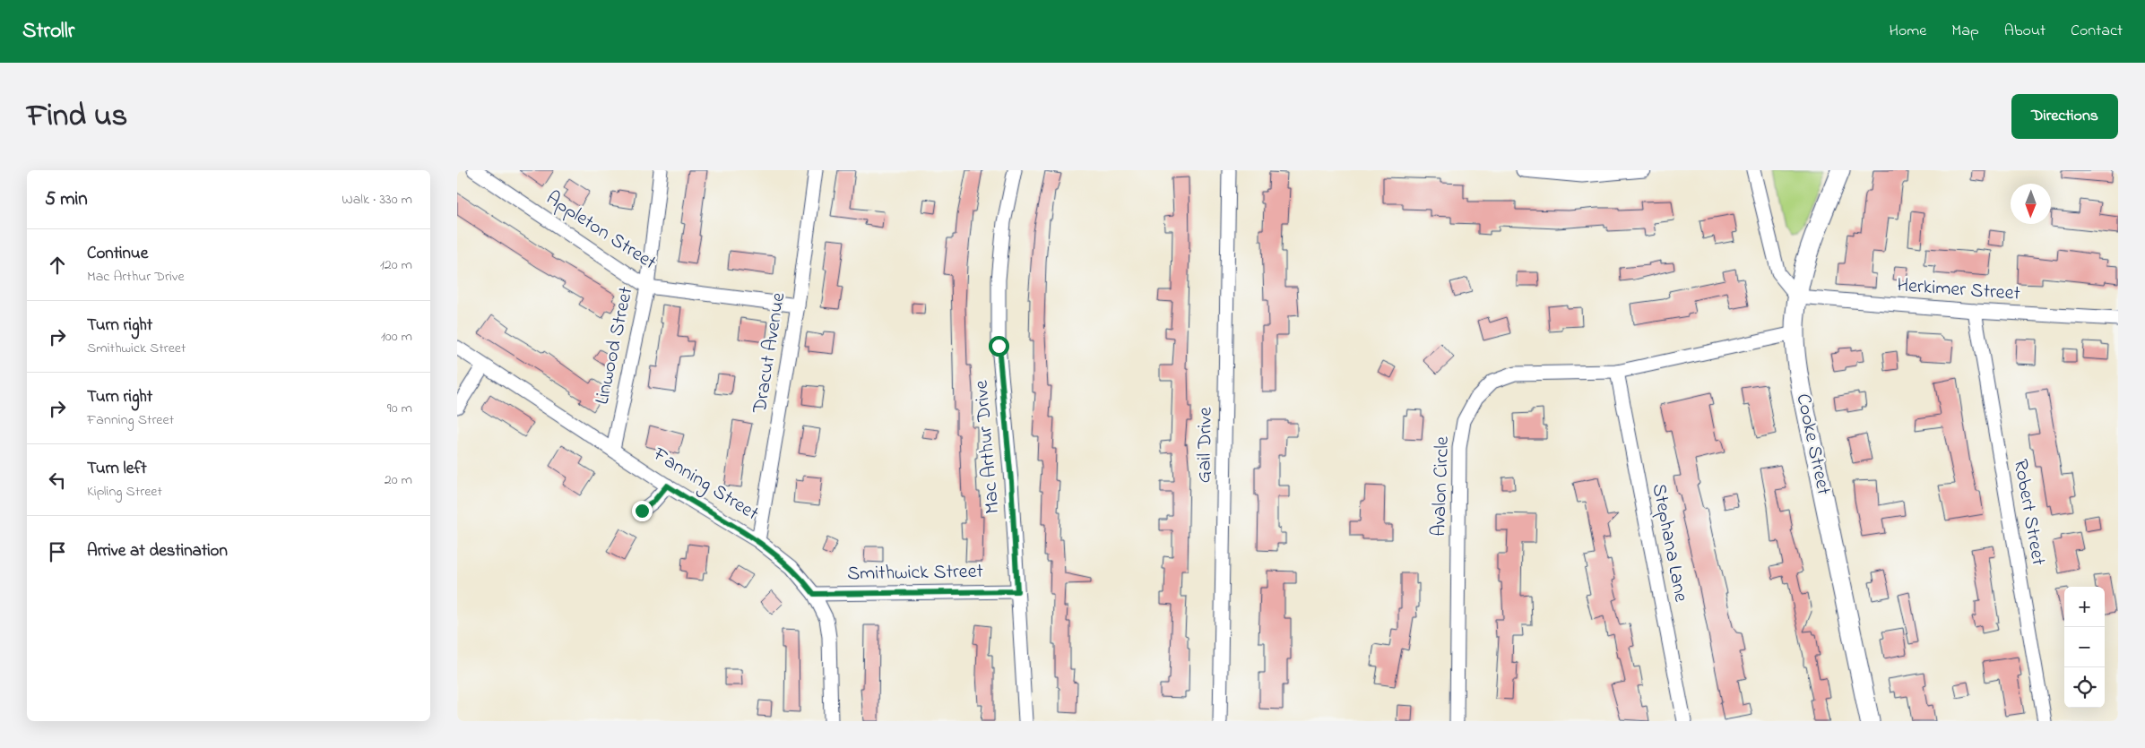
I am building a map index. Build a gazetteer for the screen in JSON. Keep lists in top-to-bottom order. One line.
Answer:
{"streets":{"main road":["Cooke Street"],"street":["Appleton Street","Herkimer Street","Linwood Street","Dracut Avenue","Gail Drive","Mac Arthur Drive","Fanning Street","Avalon Circle","Robert Street","Stephana Lane","Smithwick Street"]},"crossings":[["Appleton Street","Linwood Street"],["Appleton Street","Dracut Avenue"],["Herkimer Street","Cooke Street"],["Herkimer Street","Robert Street"],["Linwood Street","Fanning Street"],["Dracut Avenue","Fanning Street"],["Cooke Street","Avalon Circle"],["Mac Arthur Drive","Smithwick Street"],["Fanning Street","Smithwick Street"],["Avalon Circle","Stephana Lane"]],"north":"bottom","page":{"header":"Strollr","nav":["Home","Map","About","Contact"],"title":"Find us","buttons":"Directions","heading":["5 min","Walk · 330 m"],"list":[["Continue","Mac Arthur Drive","120 m"],["Turn right","Smithwick Street","100 m"],["Turn right","Fanning Street","90 m"],["Turn left","Kipling Street","20 m"],"Arrive at destination"],"map_buttons":["+","−"]}}
